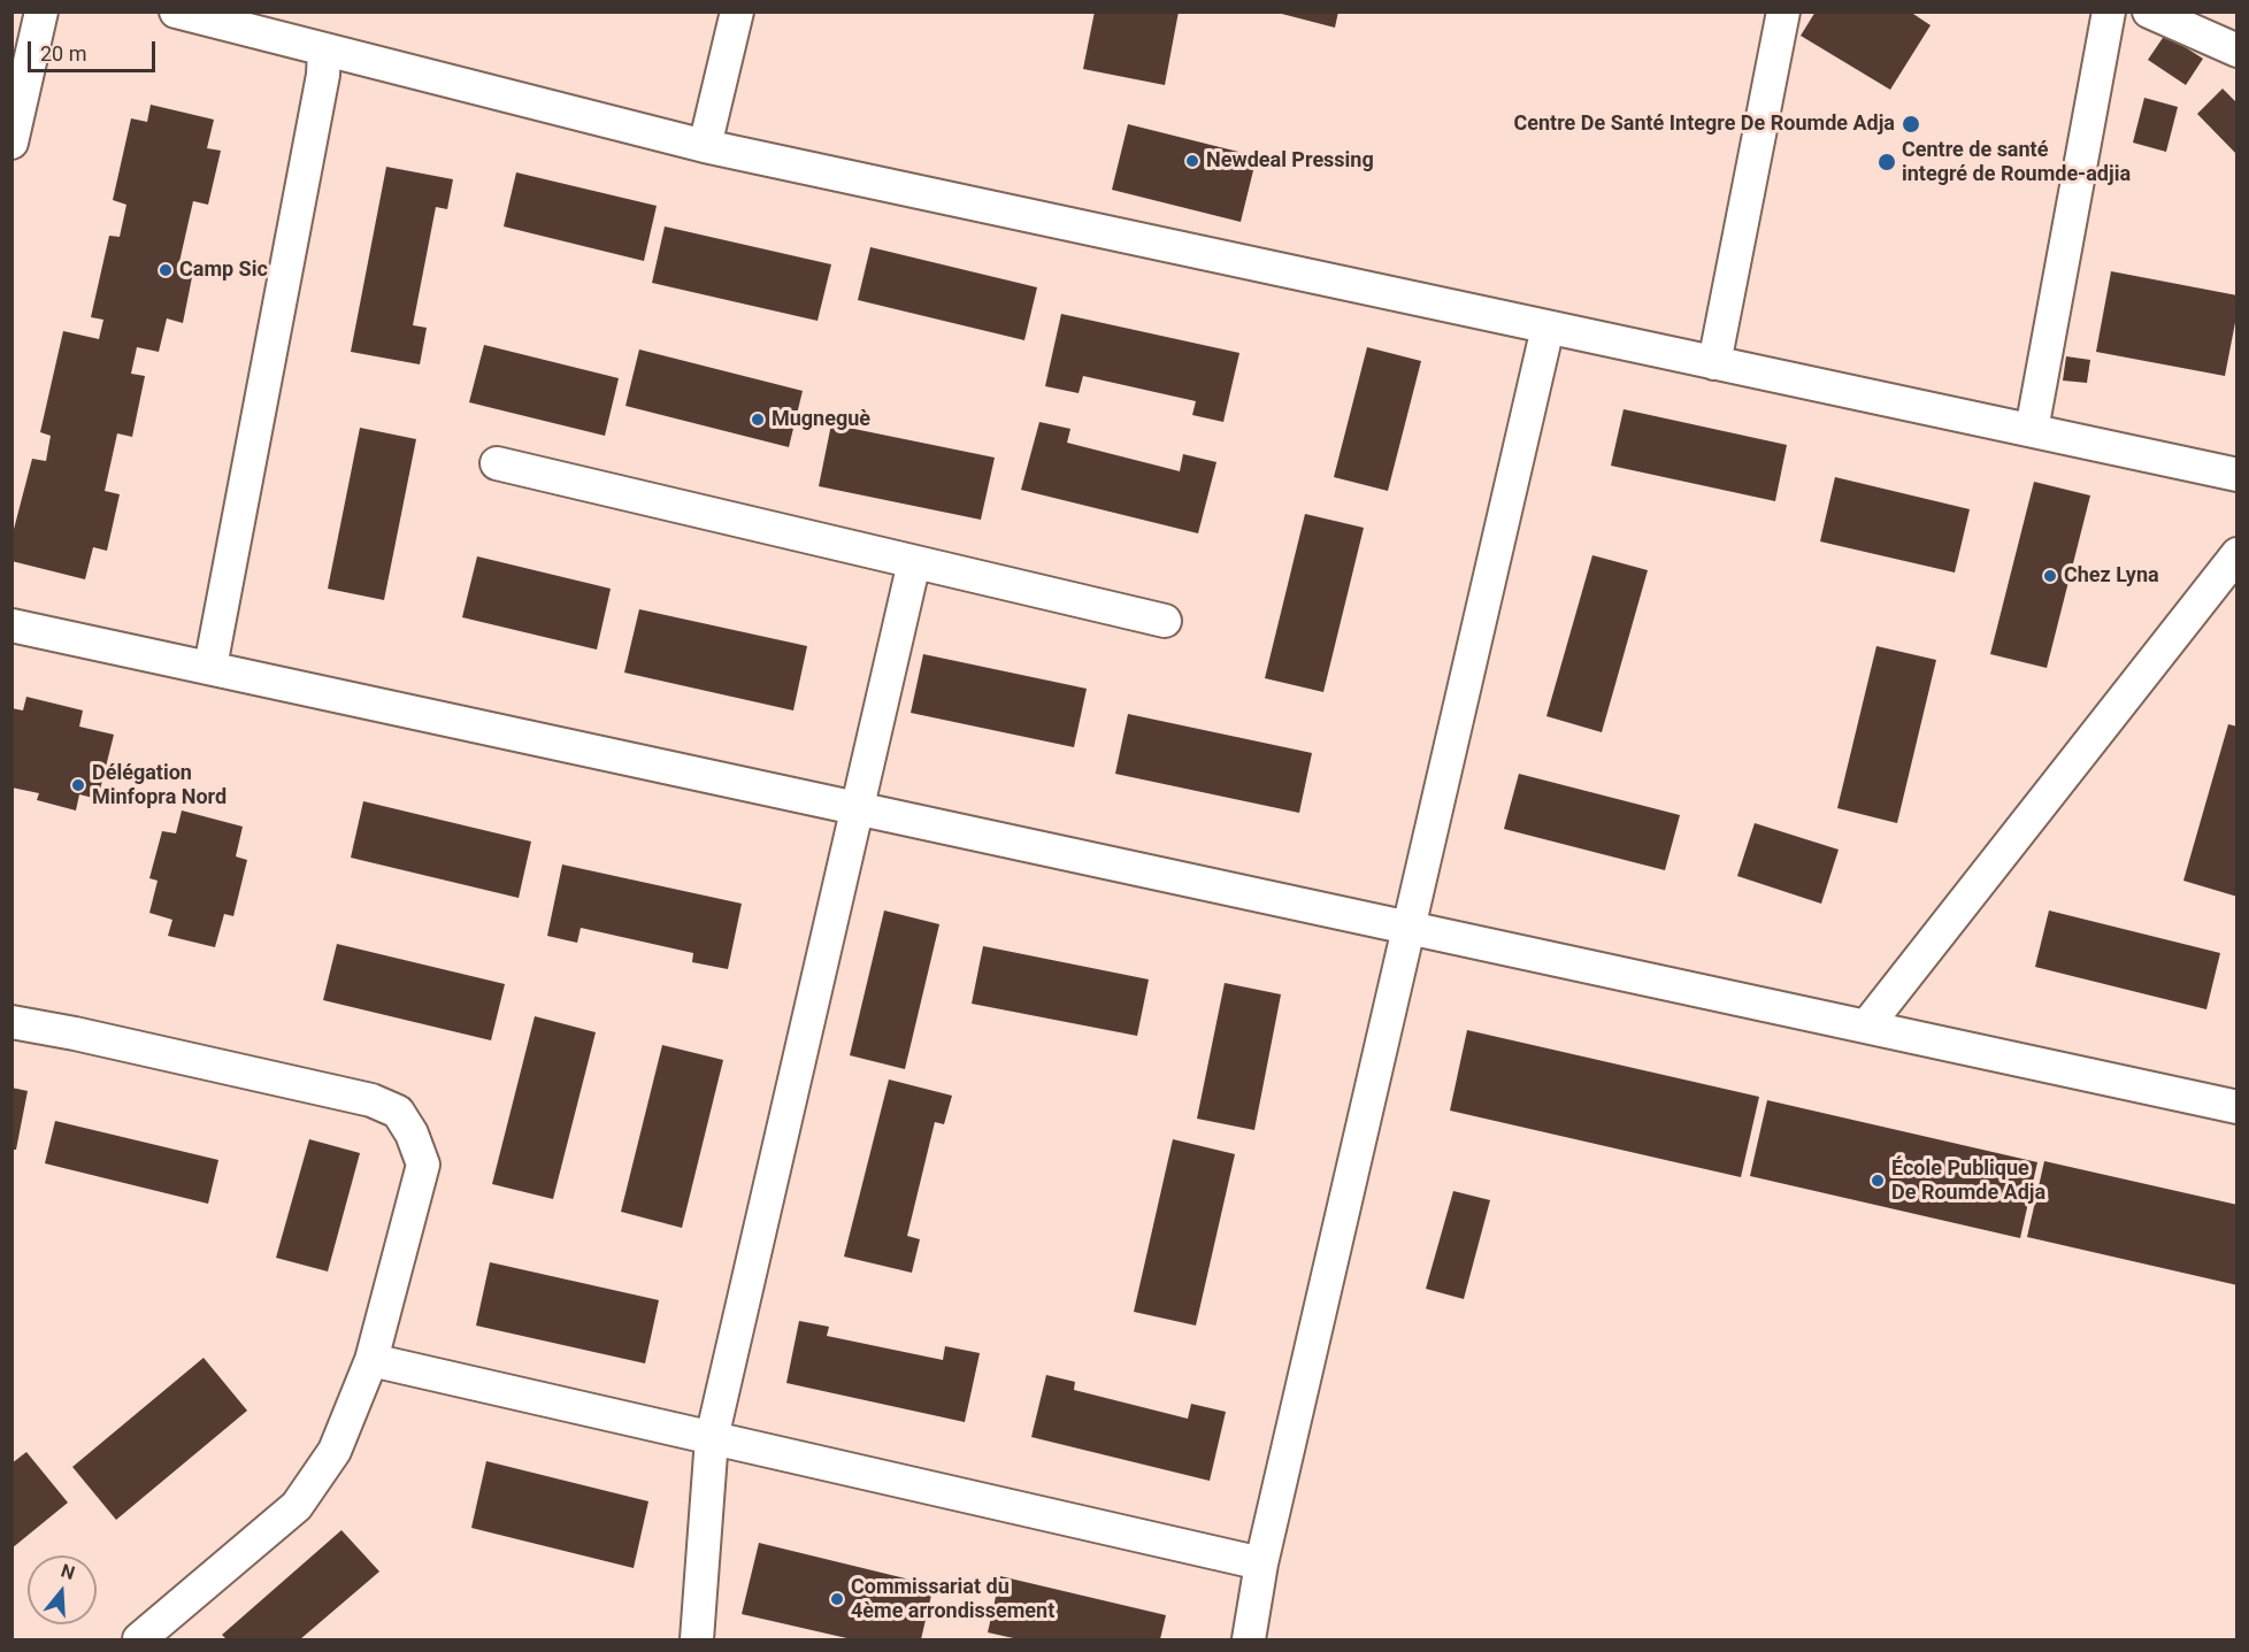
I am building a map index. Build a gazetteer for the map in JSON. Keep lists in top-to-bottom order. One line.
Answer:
{"places":["Centre De Santé Integre De Roumde Adja","Newdeal Pressing","Centre de santé integré de Roumde-adjia","Camp Sic","Mugneguè","Chez Lyna","Délégation Minfopra Nord","École Publique De Roumde Adja","Commissariat du 4ème arrondissement"],"scale_bar":"20 m","north":"top"}
